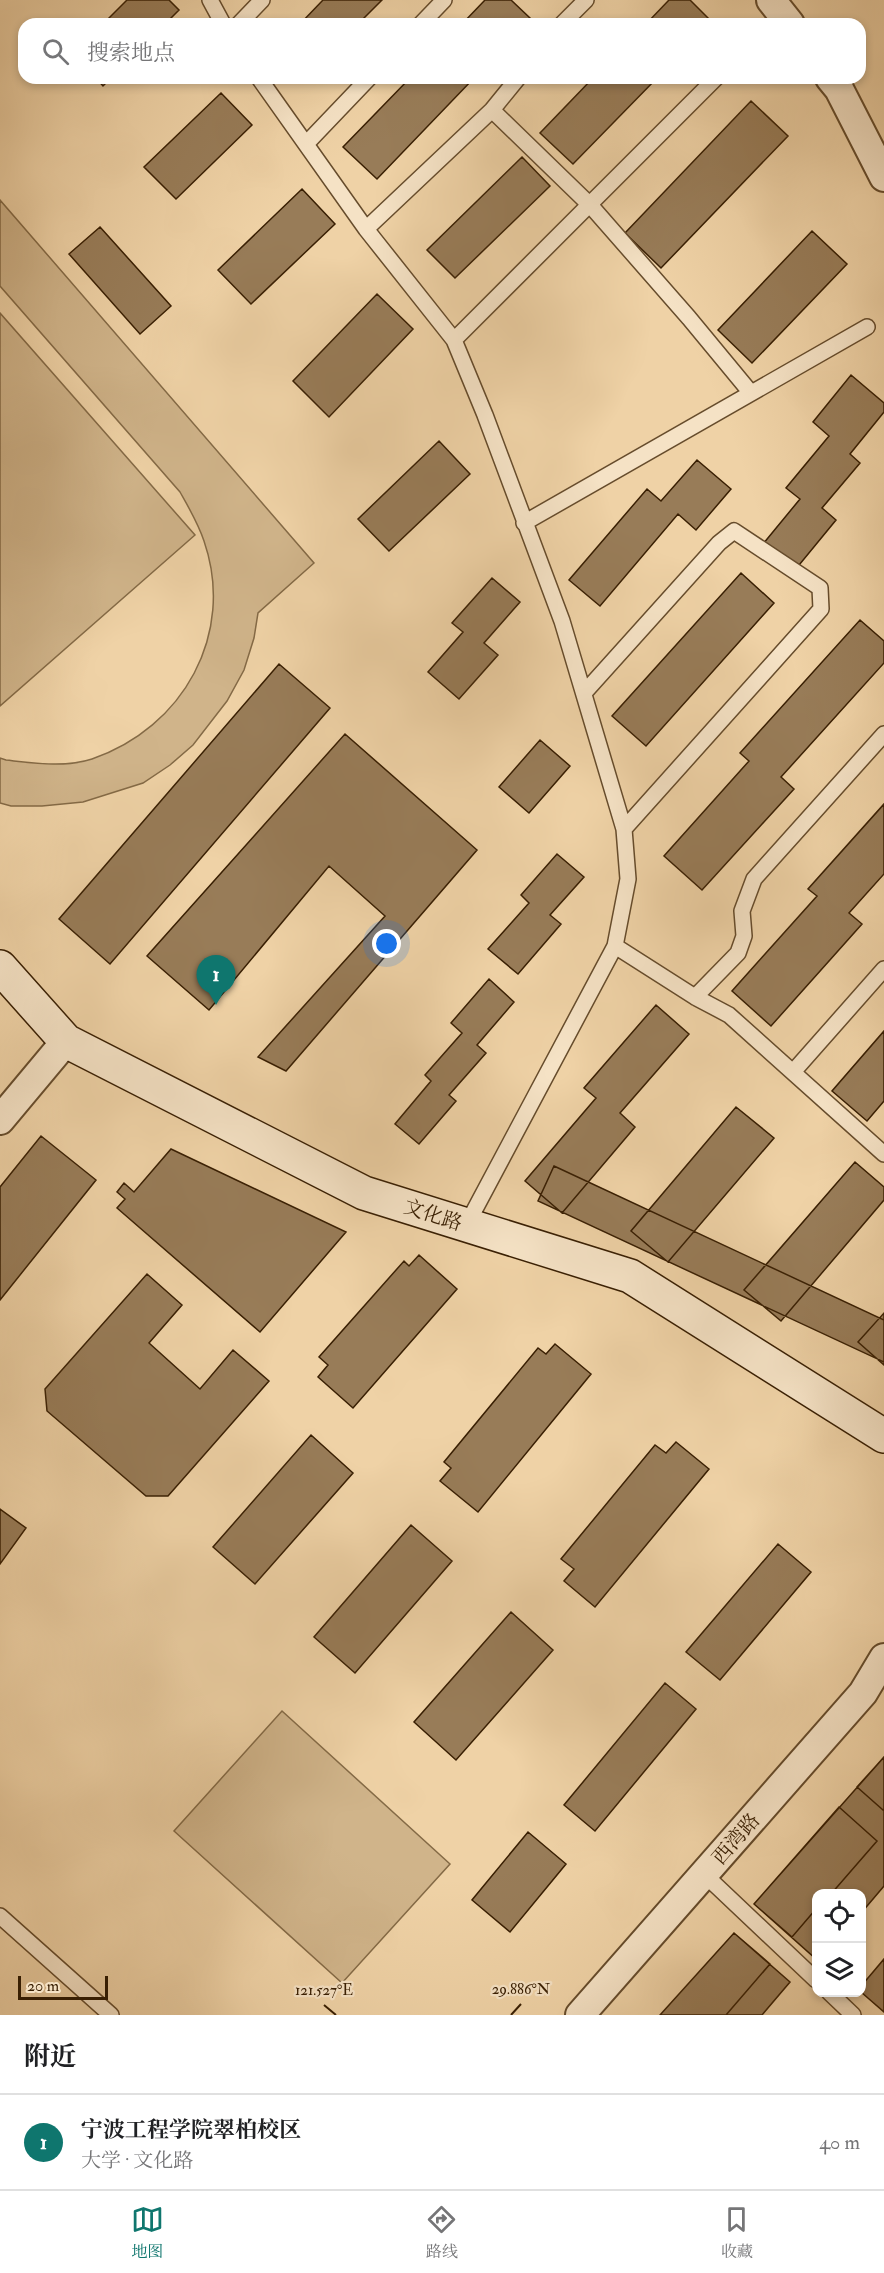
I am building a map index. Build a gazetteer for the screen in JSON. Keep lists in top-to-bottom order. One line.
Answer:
{"streets":{"street":["文化路","西湾路"]},"scale_bar":"20 m","page":{"search":"搜索地点","pins":"1","scale":"20 m","heading":"附近","list":[{"mark":"1","name":"宁波工程学院翠柏校区","note":"大学 · 文化路","value":"40 m"}],"nav":["地图","路线","收藏"]},"coordinates":["29.886°N","121.527°E"]}
